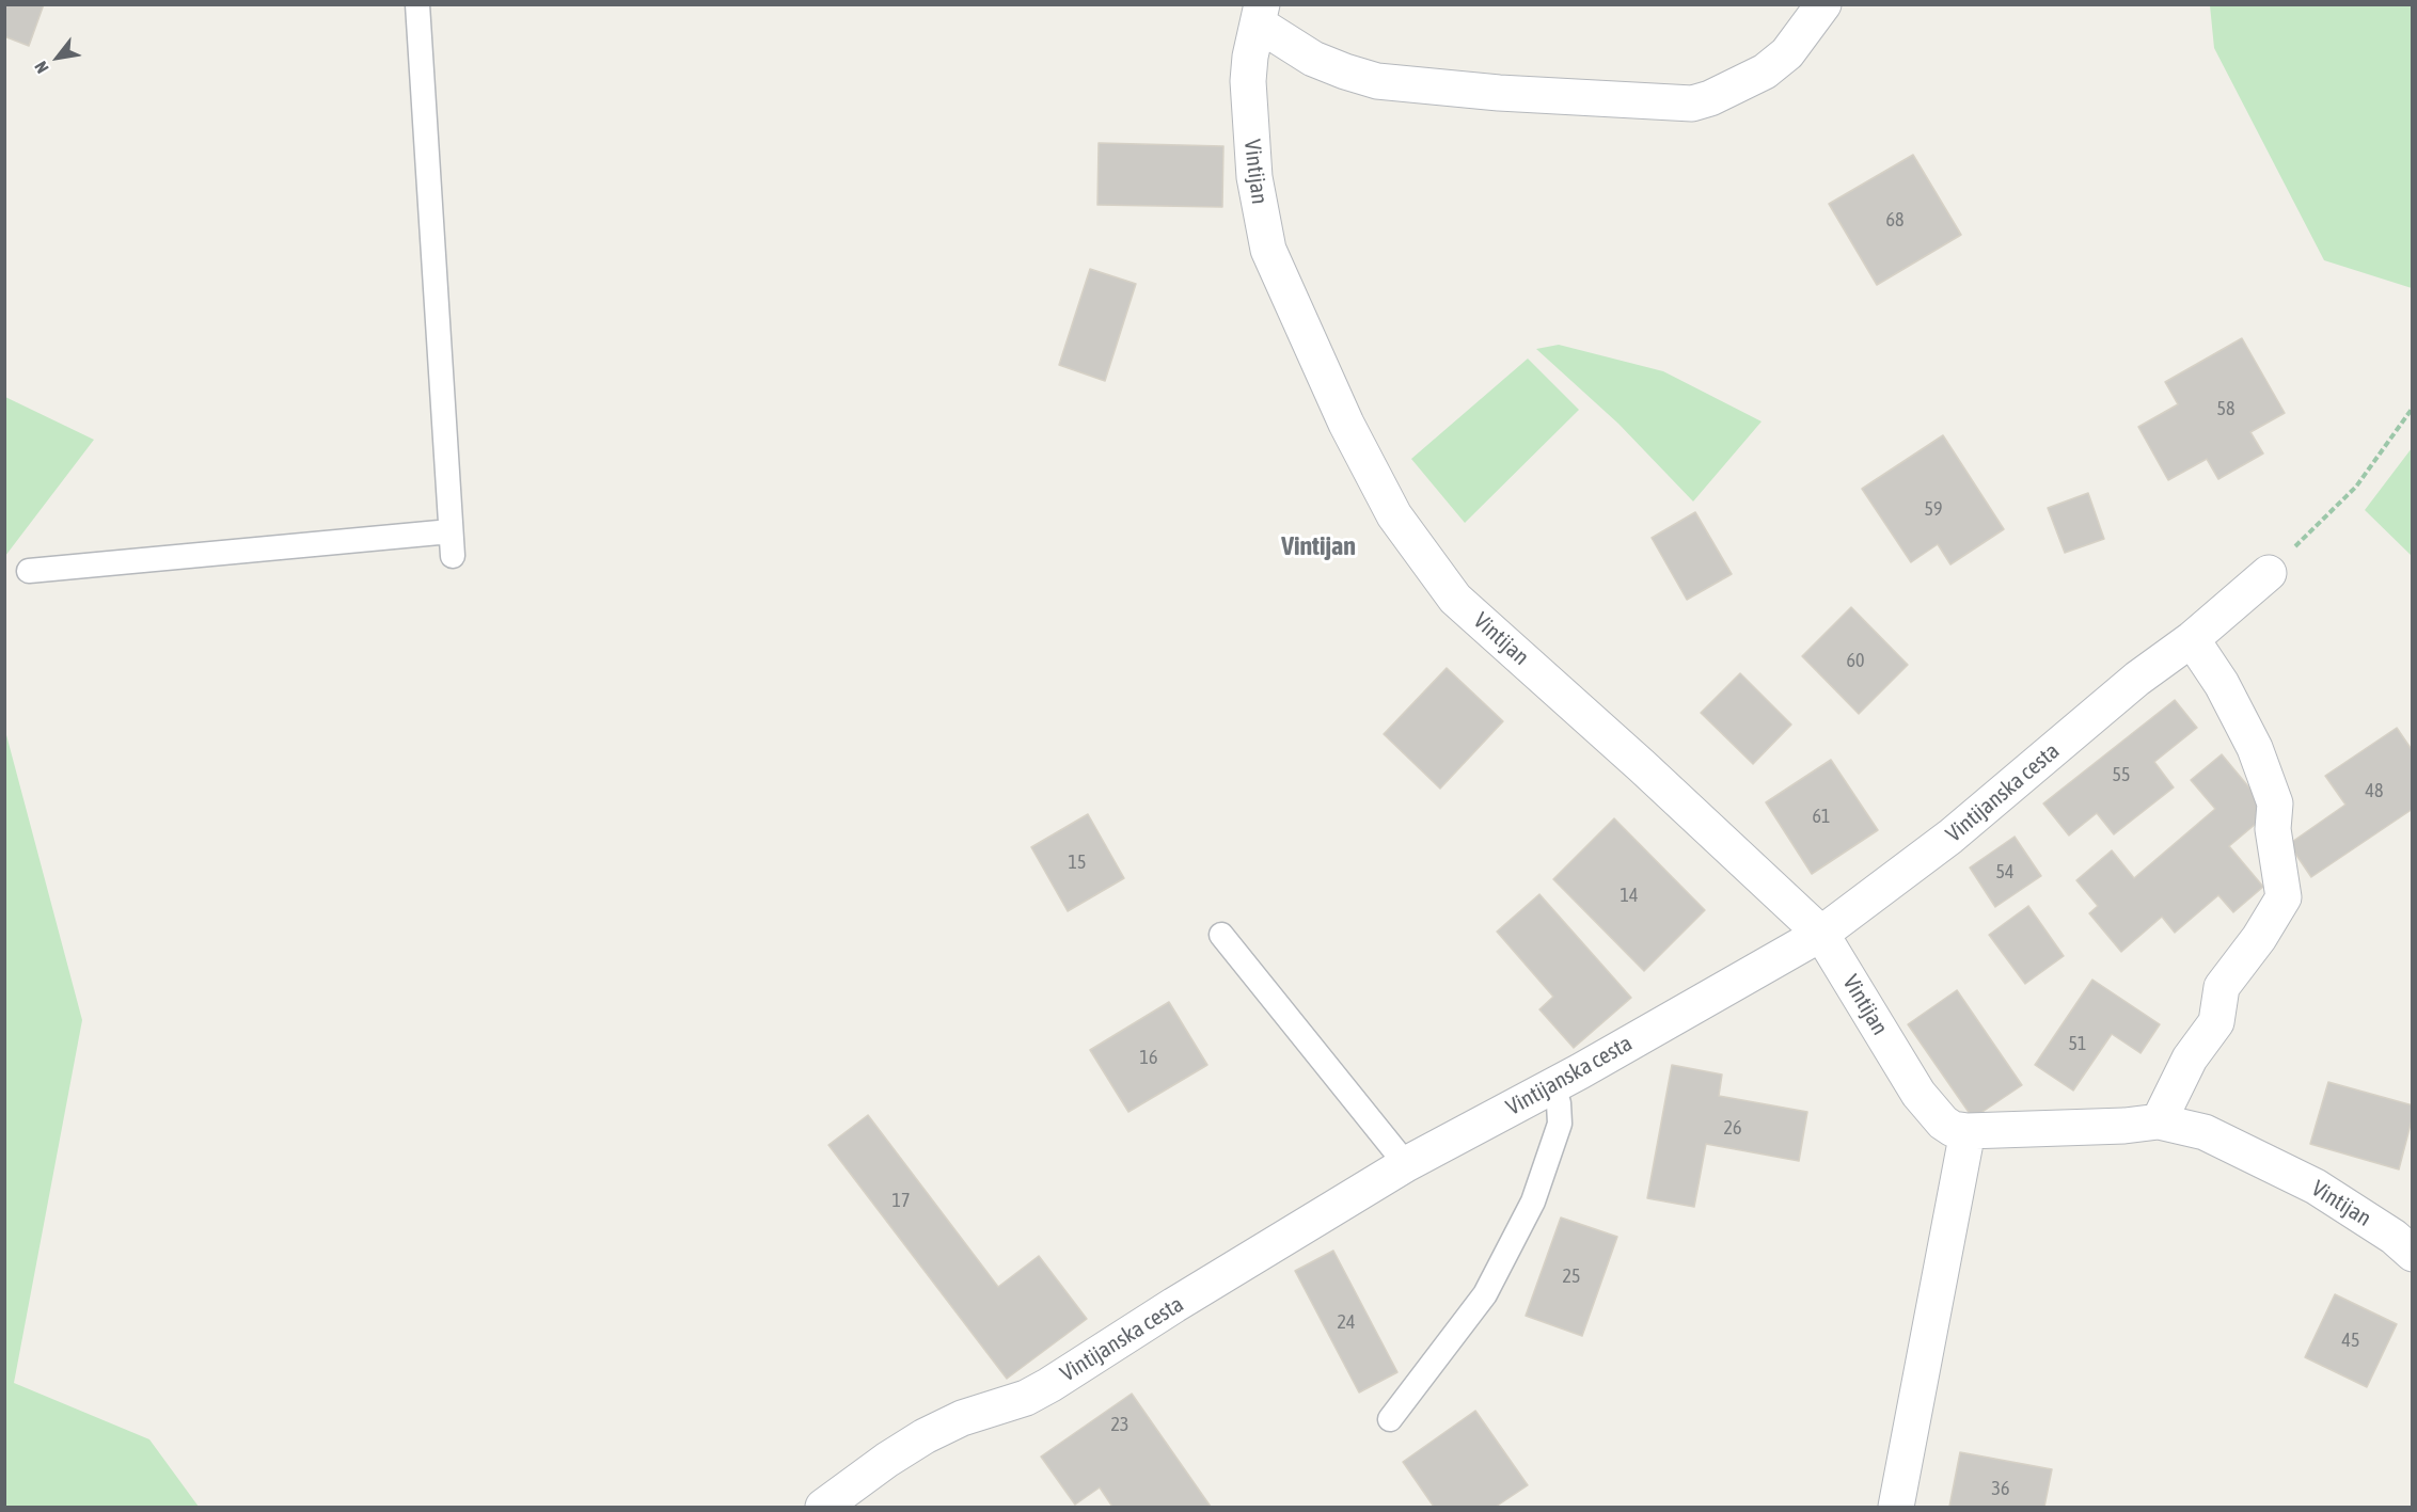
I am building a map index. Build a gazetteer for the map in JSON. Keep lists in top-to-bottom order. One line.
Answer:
{"streets":{"street":["Vintijan","Vintijanska cesta"]},"crossings":[["Vintijan","Vintijanska cesta"]],"districts":["Vintijan"],"house_numbers":["68","58","59","60","55","48","61","15","54","14","51","16","26","17","25","24","45","23","36"],"north":"bottom left"}
